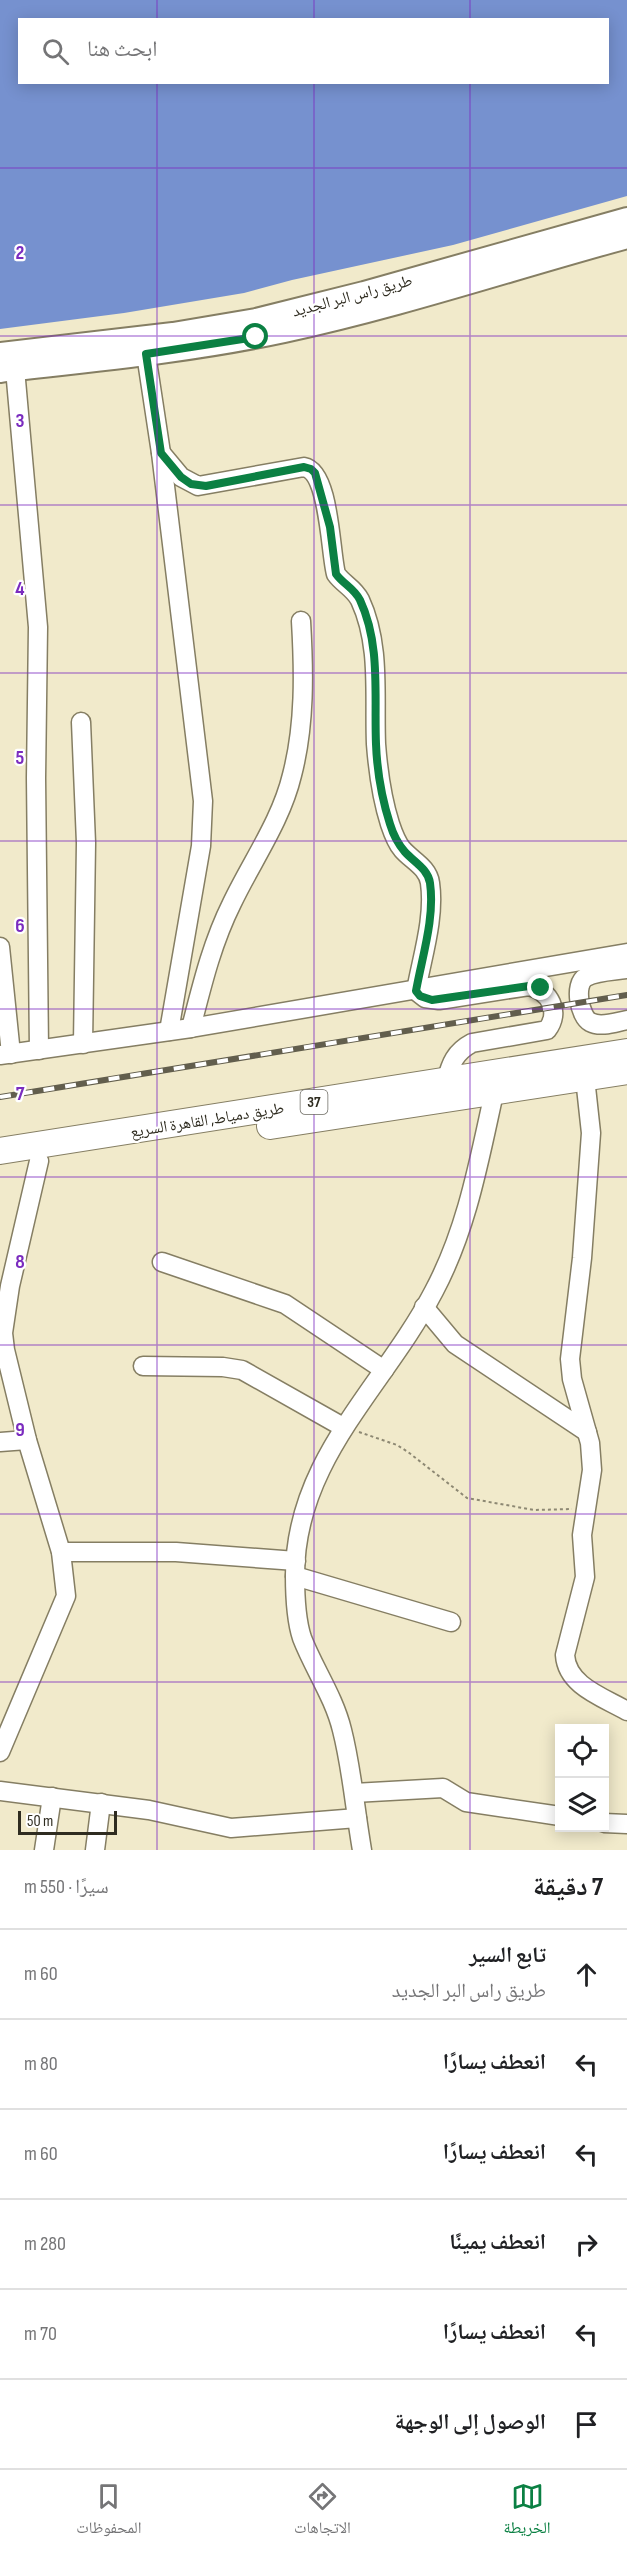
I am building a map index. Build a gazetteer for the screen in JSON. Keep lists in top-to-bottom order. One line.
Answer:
{"streets":{"highway":["37","طريق دمياط, القاهرة السريع"],"main road":["طريق راس البر الجديد"]},"scale_bar":"50 m","page":{"search":"ابحث هنا","scale":"50 m","heading":["7 دقيقة","سيرًا · 550 m"],"list":[["تابع السير","طريق راس البر الجديد","60 m"],["انعطف يسارًا","80 m"],["انعطف يسارًا","60 m"],["انعطف يمينًا","280 m"],["انعطف يسارًا","70 m"],"الوصول إلى الوجهة"],"nav":["الخريطة","الاتجاهات","المحفوظات"]},"grid":{"rows":["2","3","4","5","6","7","8","9"]}}
